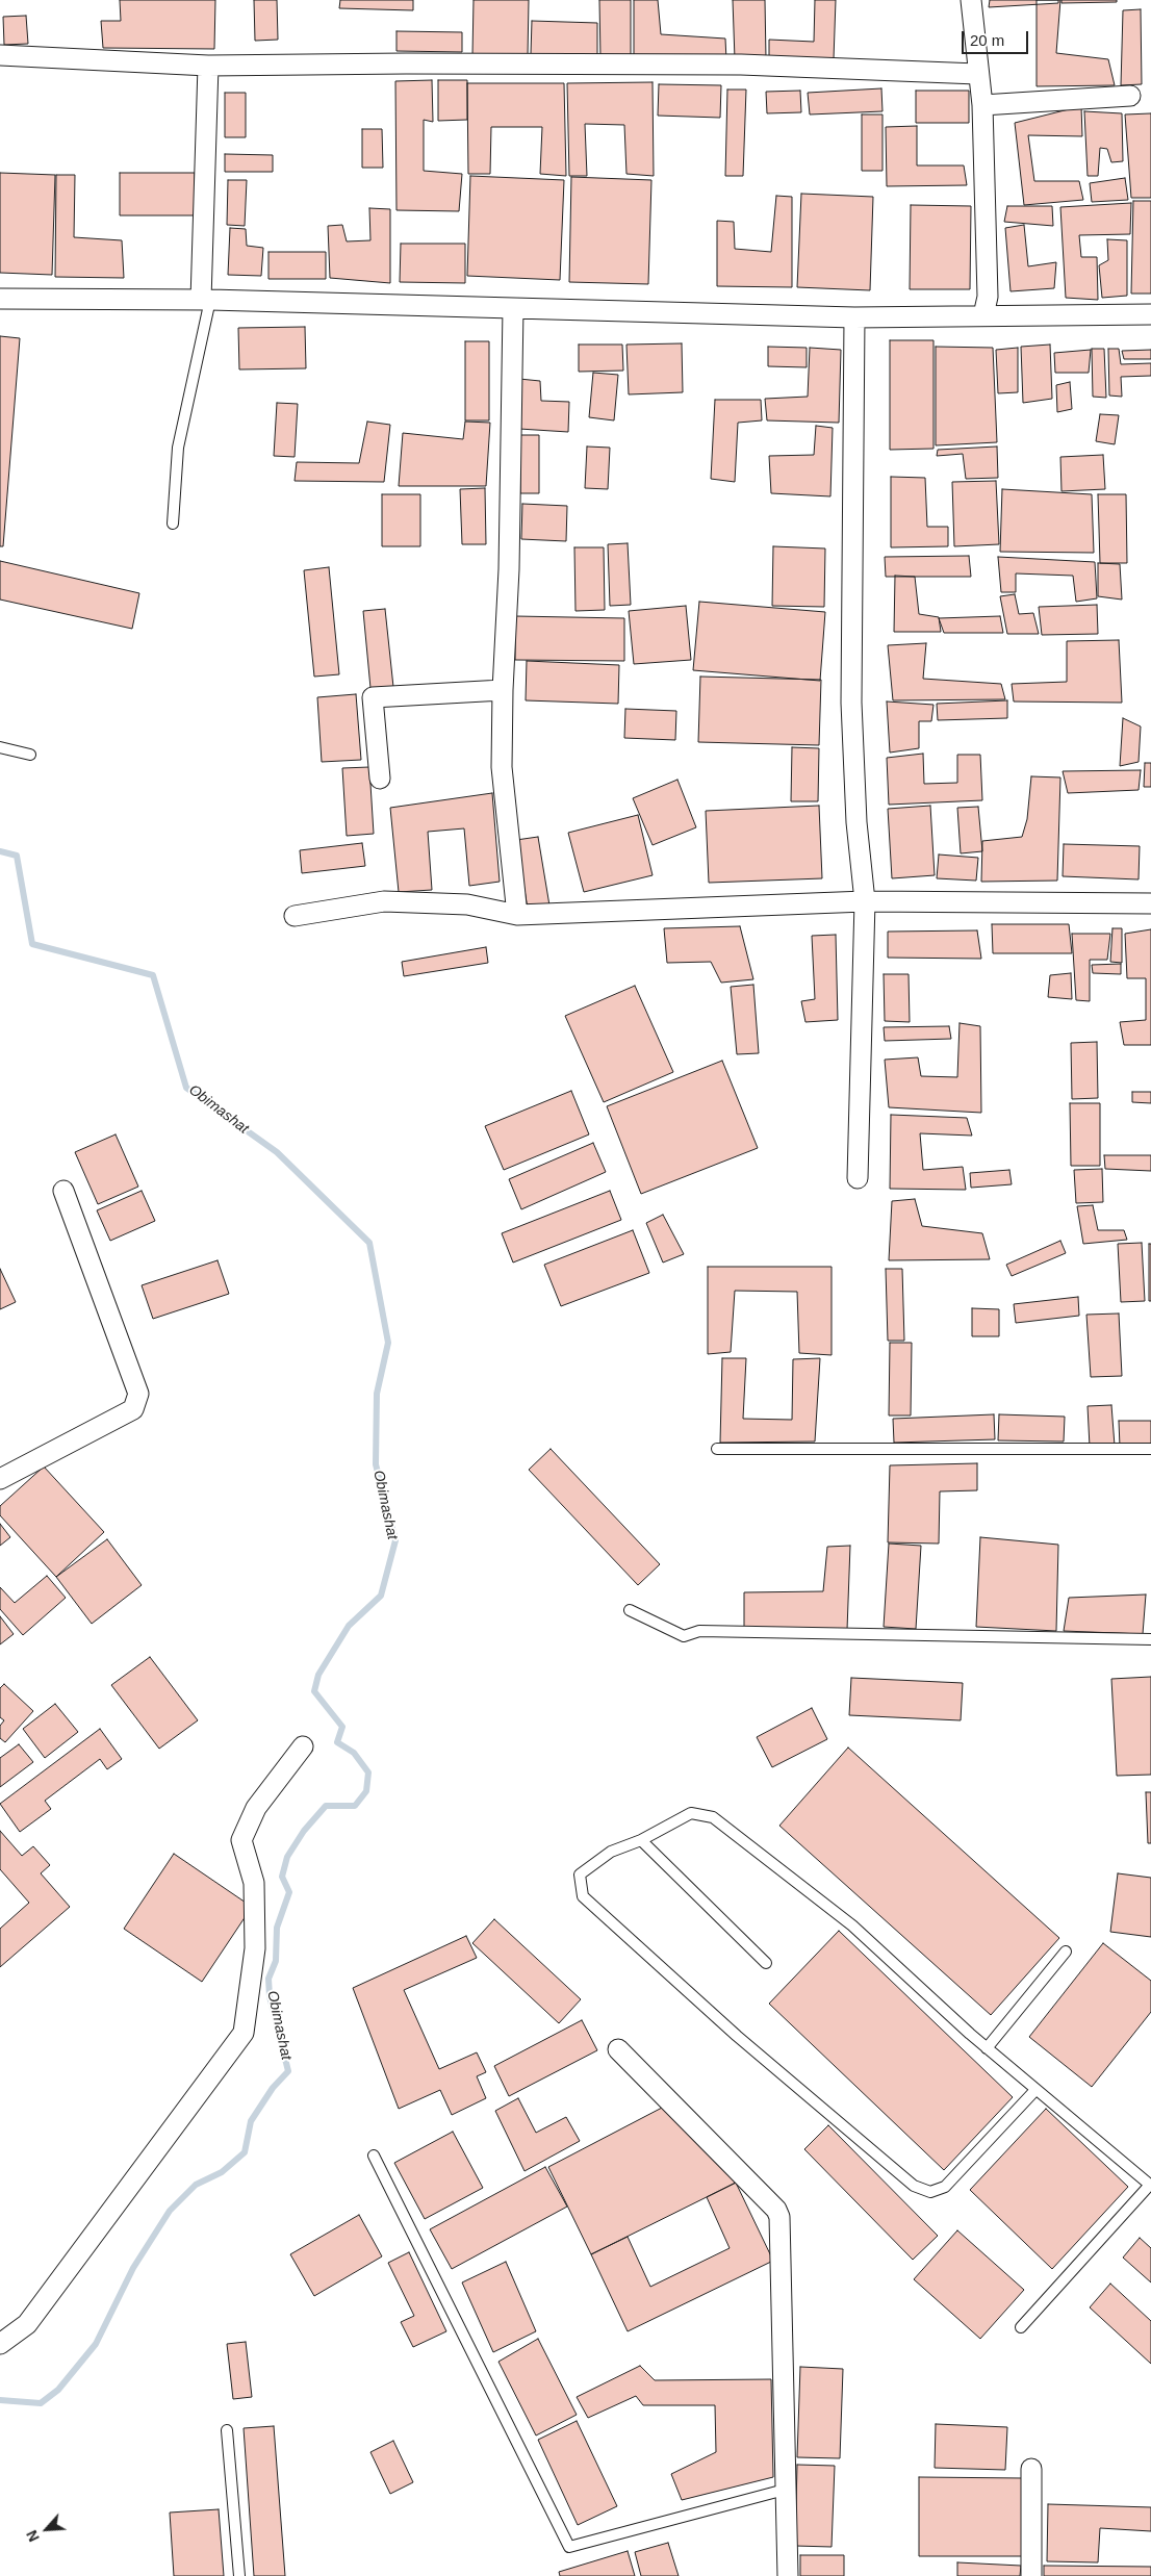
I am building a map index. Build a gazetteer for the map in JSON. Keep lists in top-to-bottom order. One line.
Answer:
{"water":["Obimashat"],"scale_bar":"20 m","north":"bottom left"}
